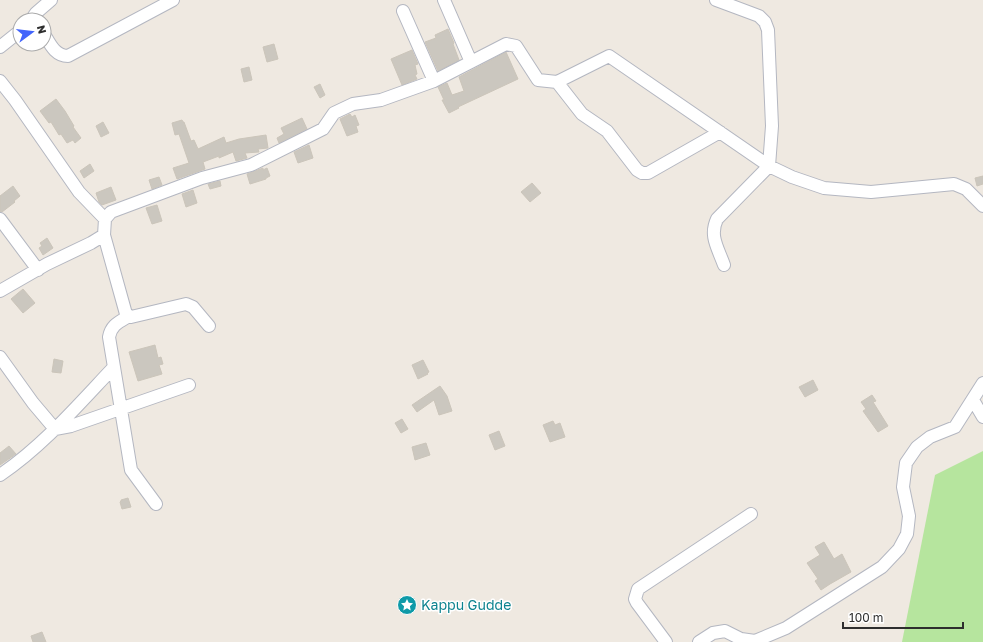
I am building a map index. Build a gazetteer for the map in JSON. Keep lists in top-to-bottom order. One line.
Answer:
{"places":{"place":["Kappu Gudde"]},"scale_bar":"100 m","north":"right"}
